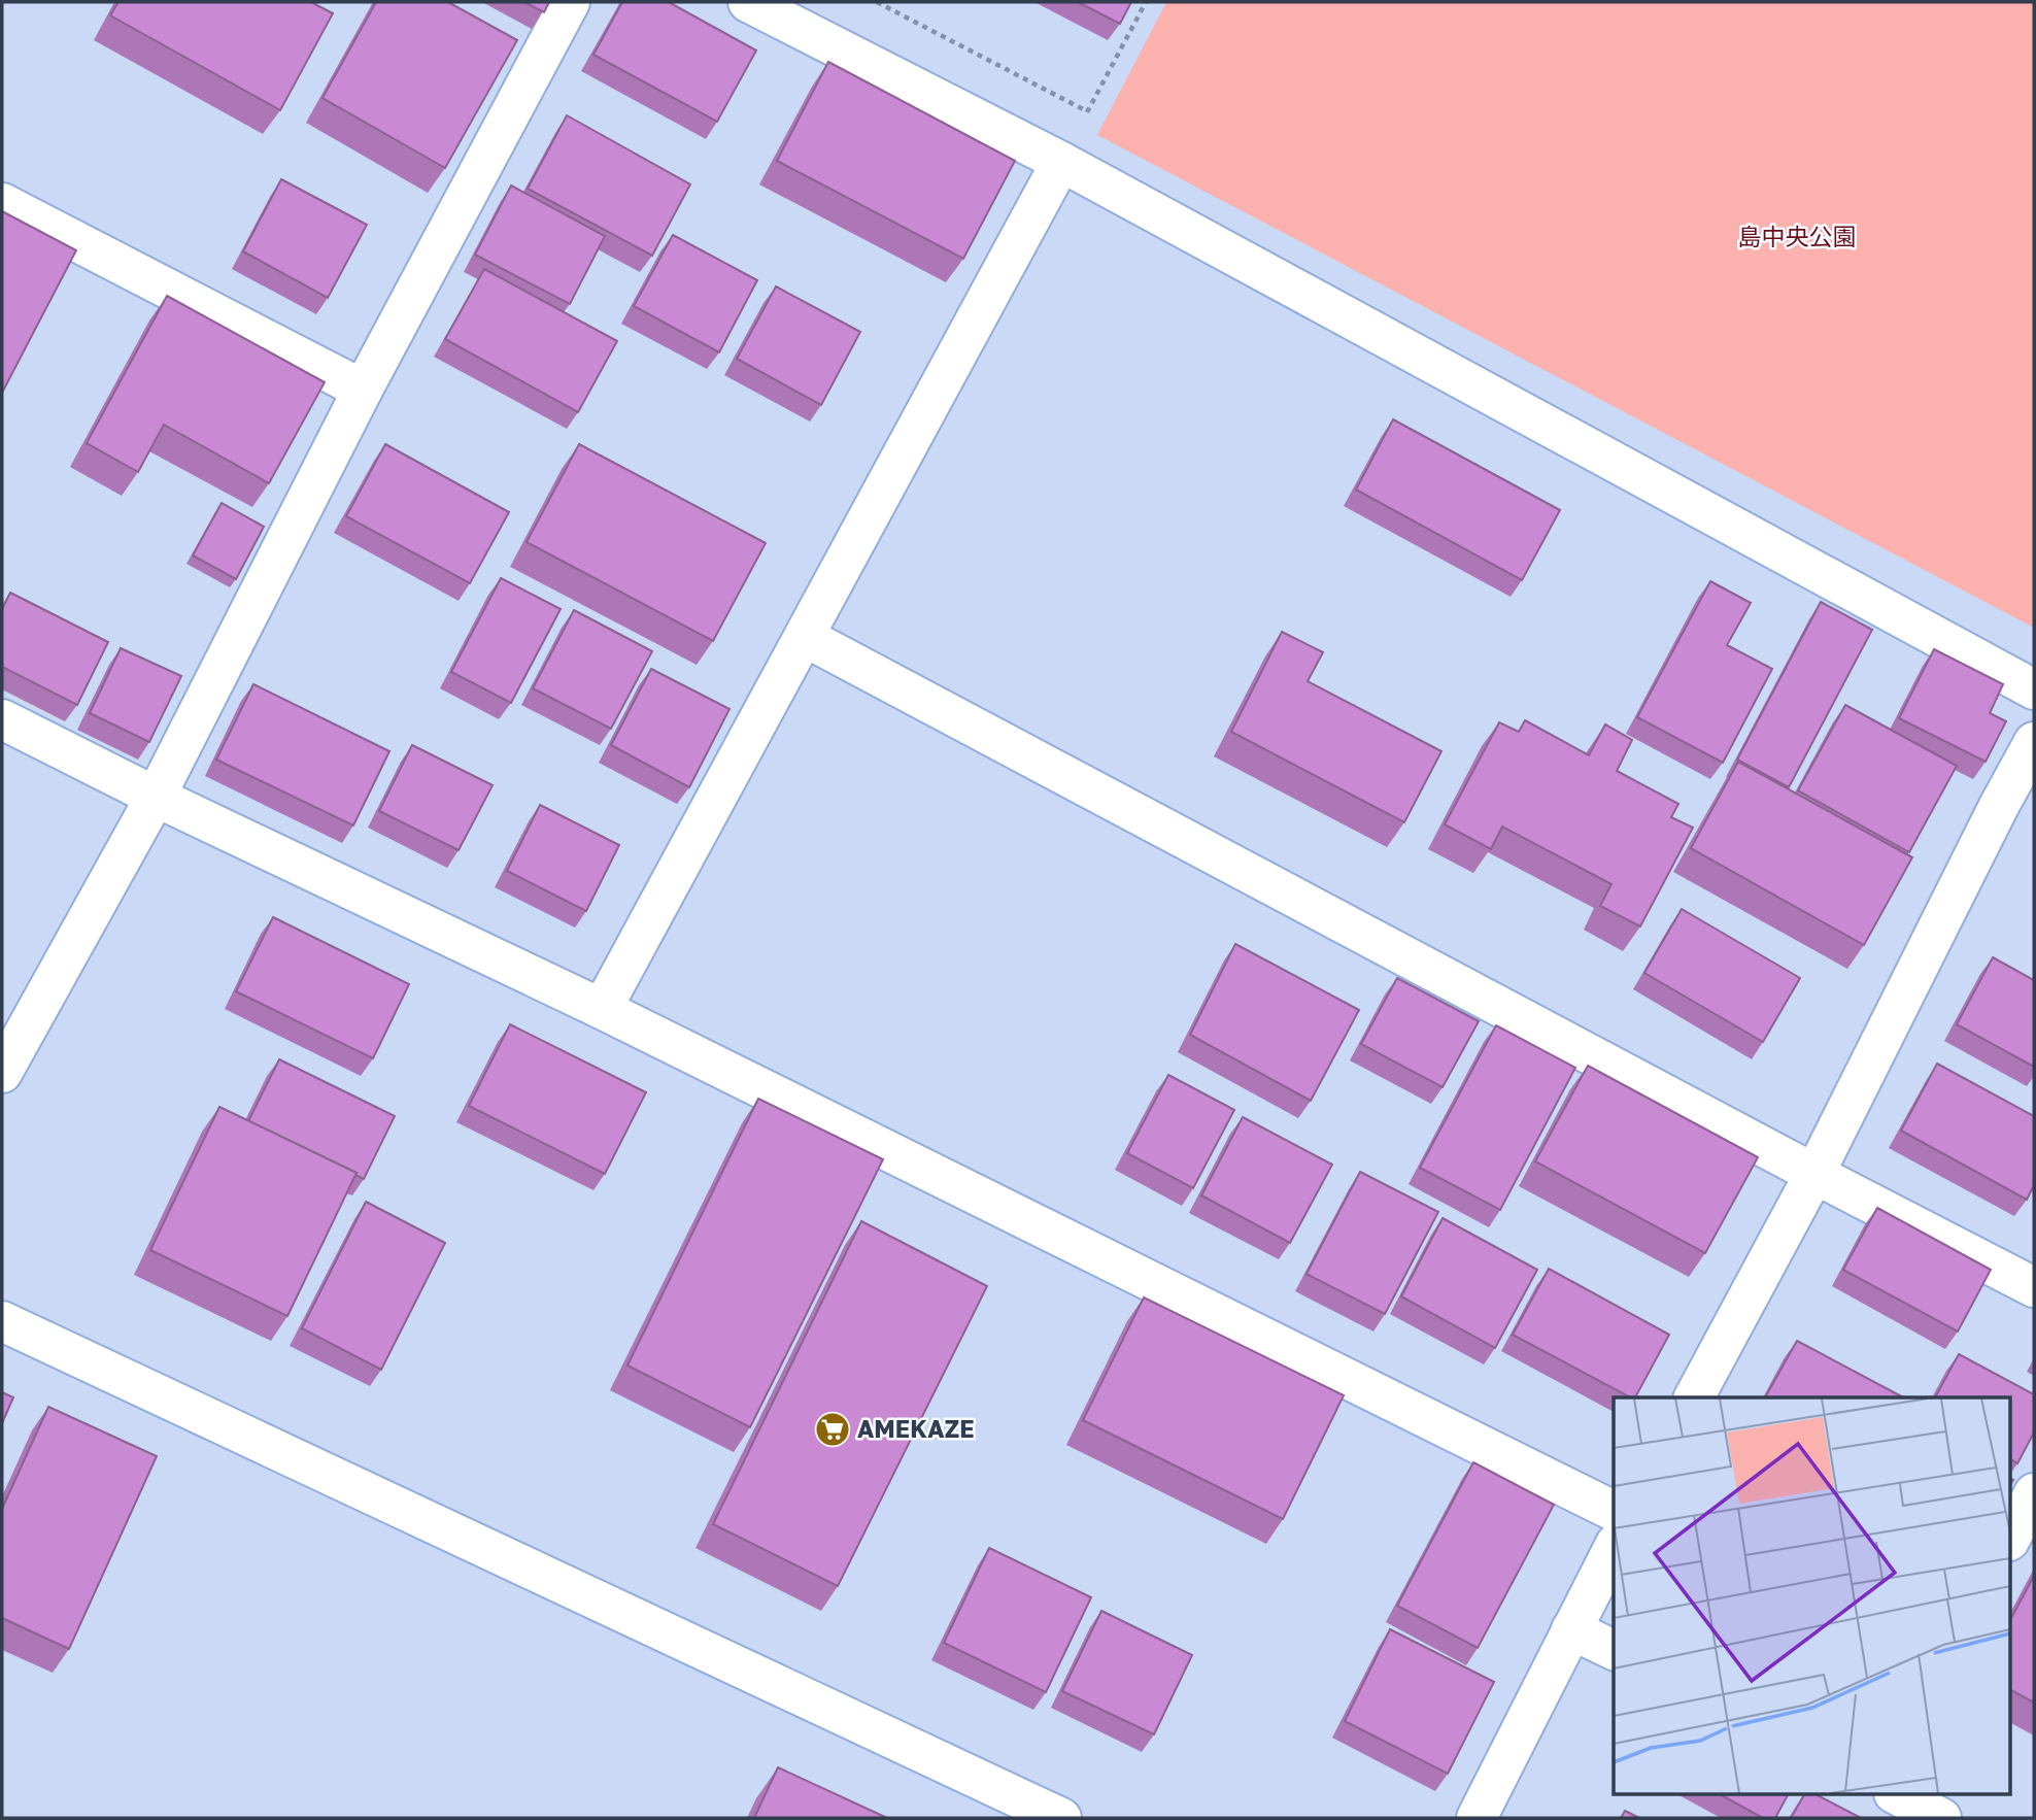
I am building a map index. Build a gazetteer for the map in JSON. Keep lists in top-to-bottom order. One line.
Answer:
{"parks":["島中央公園"],"places":{"supermarket":["AMEKAZE"]}}
